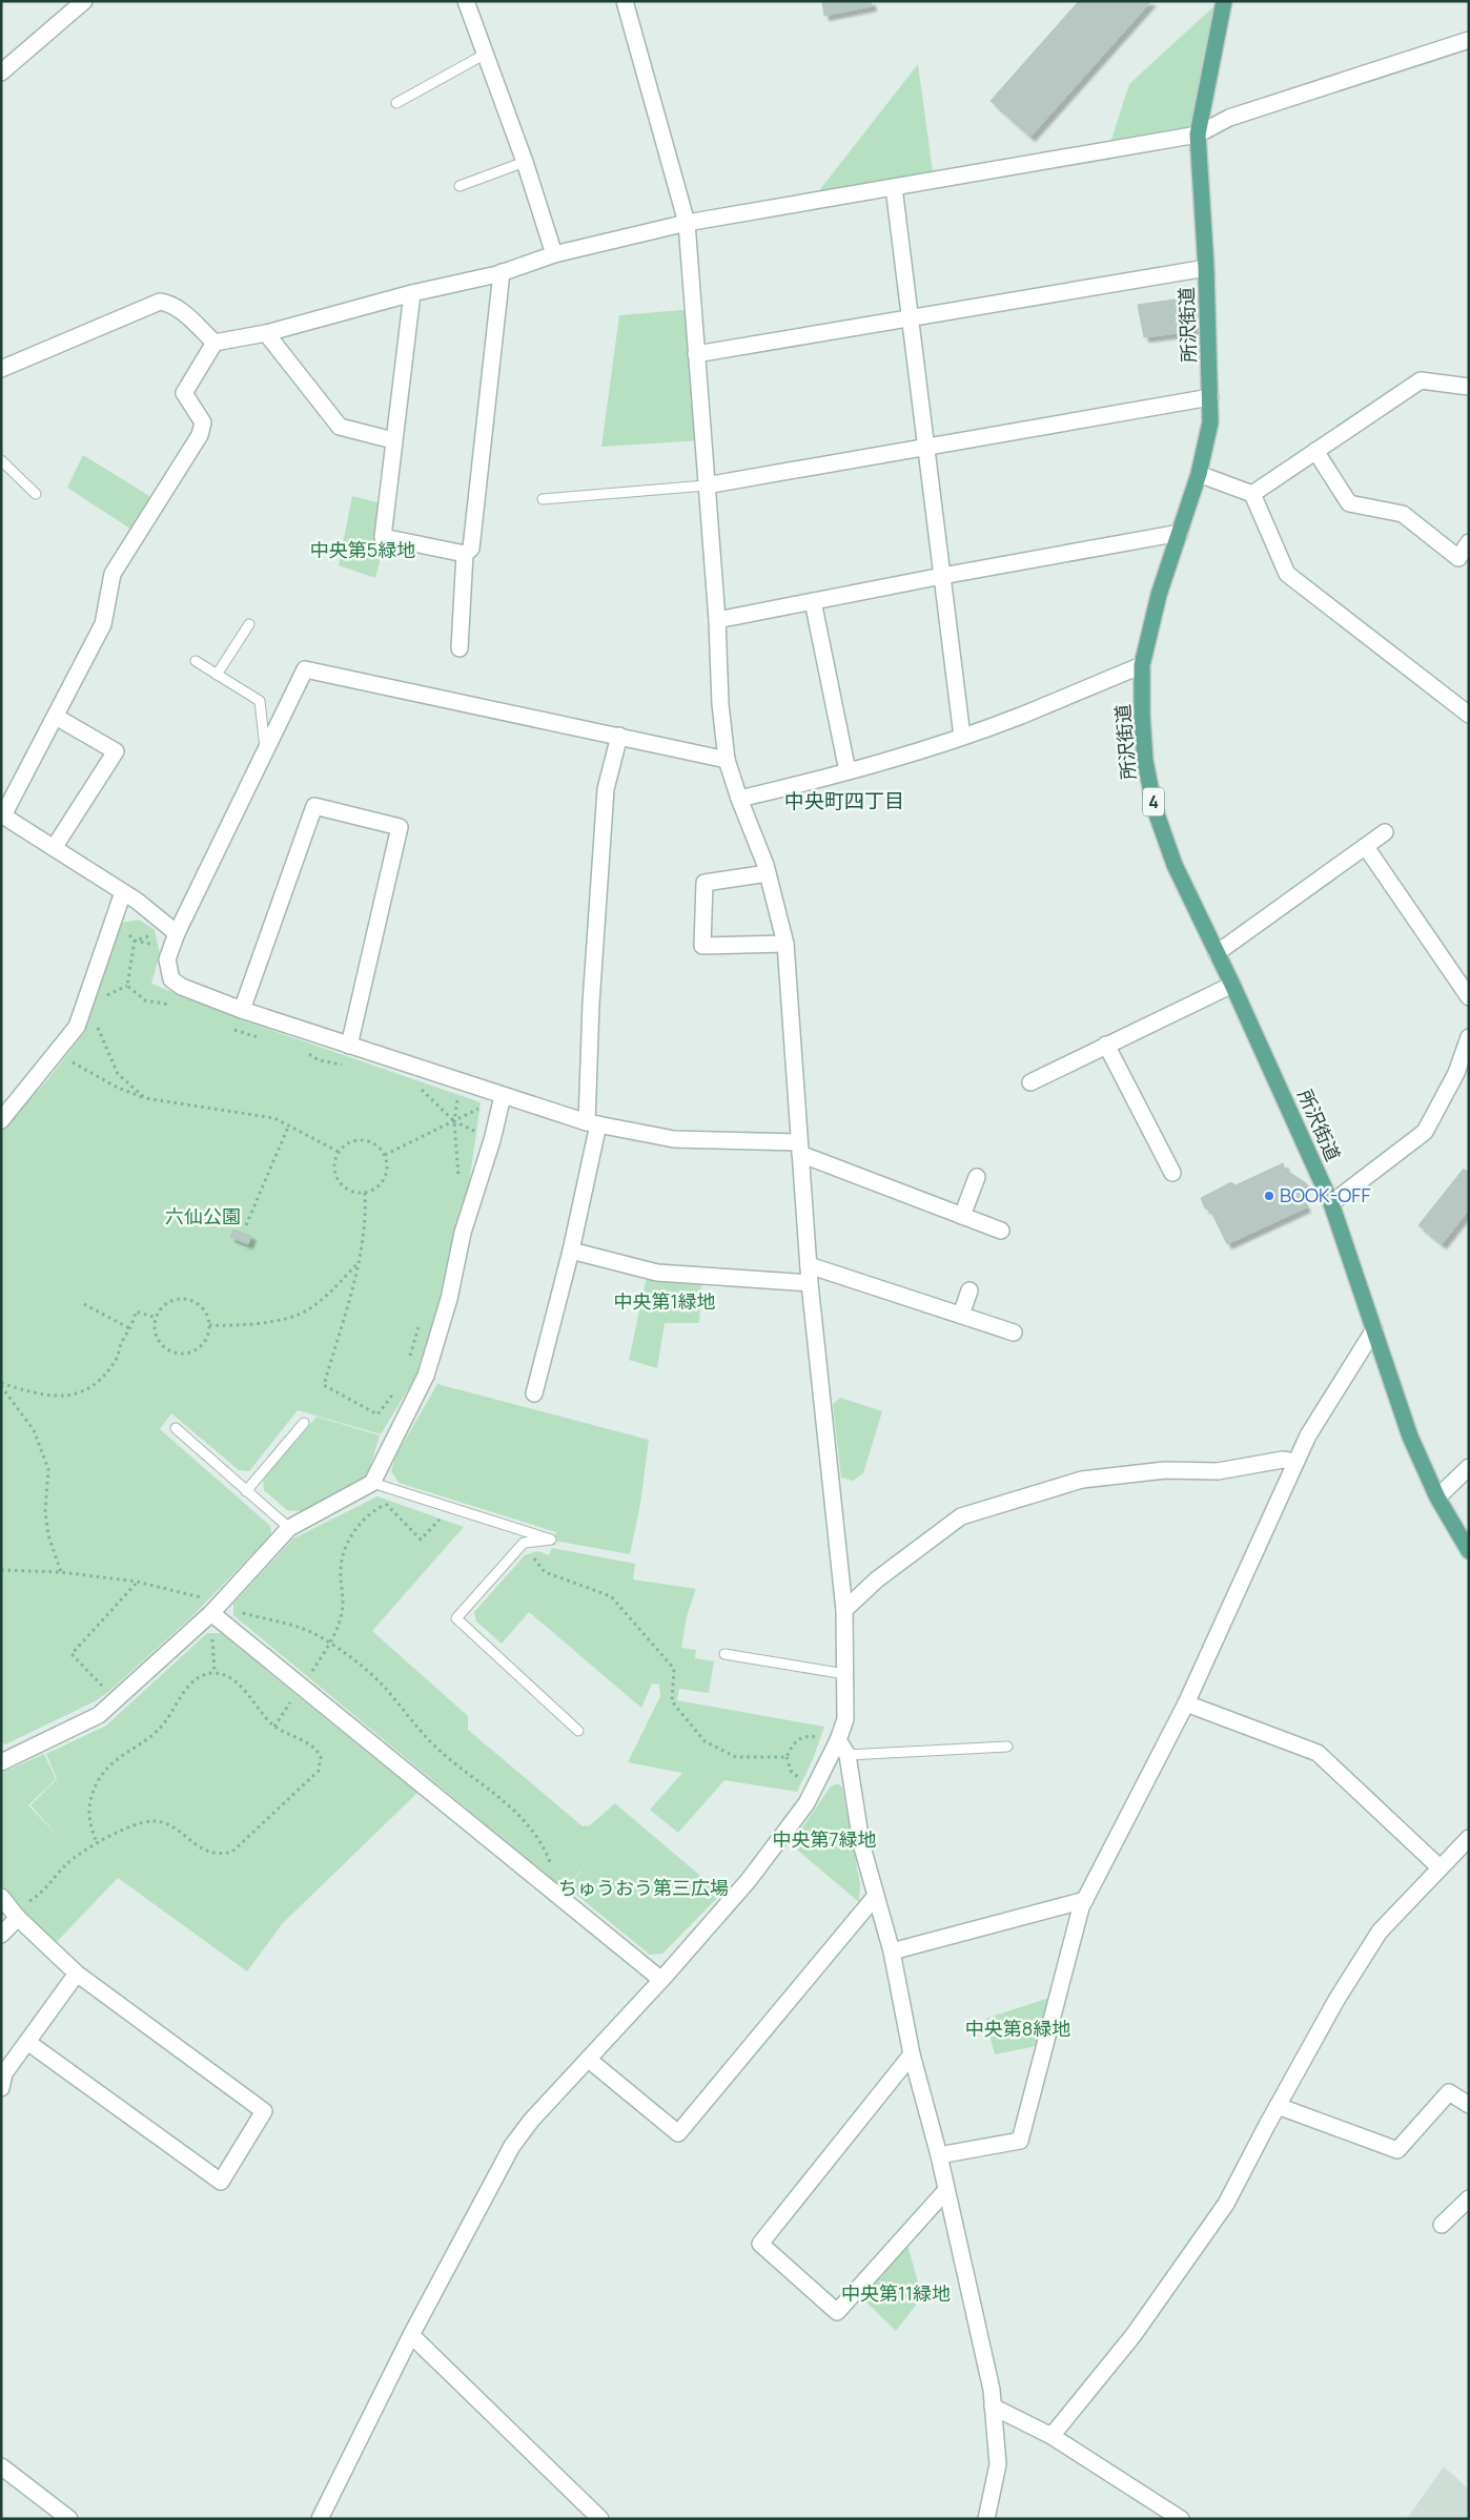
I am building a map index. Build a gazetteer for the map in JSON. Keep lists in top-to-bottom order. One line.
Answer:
{"streets":{"main road":["所沢街道","4"]},"districts":["中央町四丁目"],"parks":["中央第5緑地","六仙公園","中央第1緑地","中央第7緑地","ちゅうおう第三広場","中央第8緑地","中央第11緑地"],"places":["BOOK-OFF"]}
